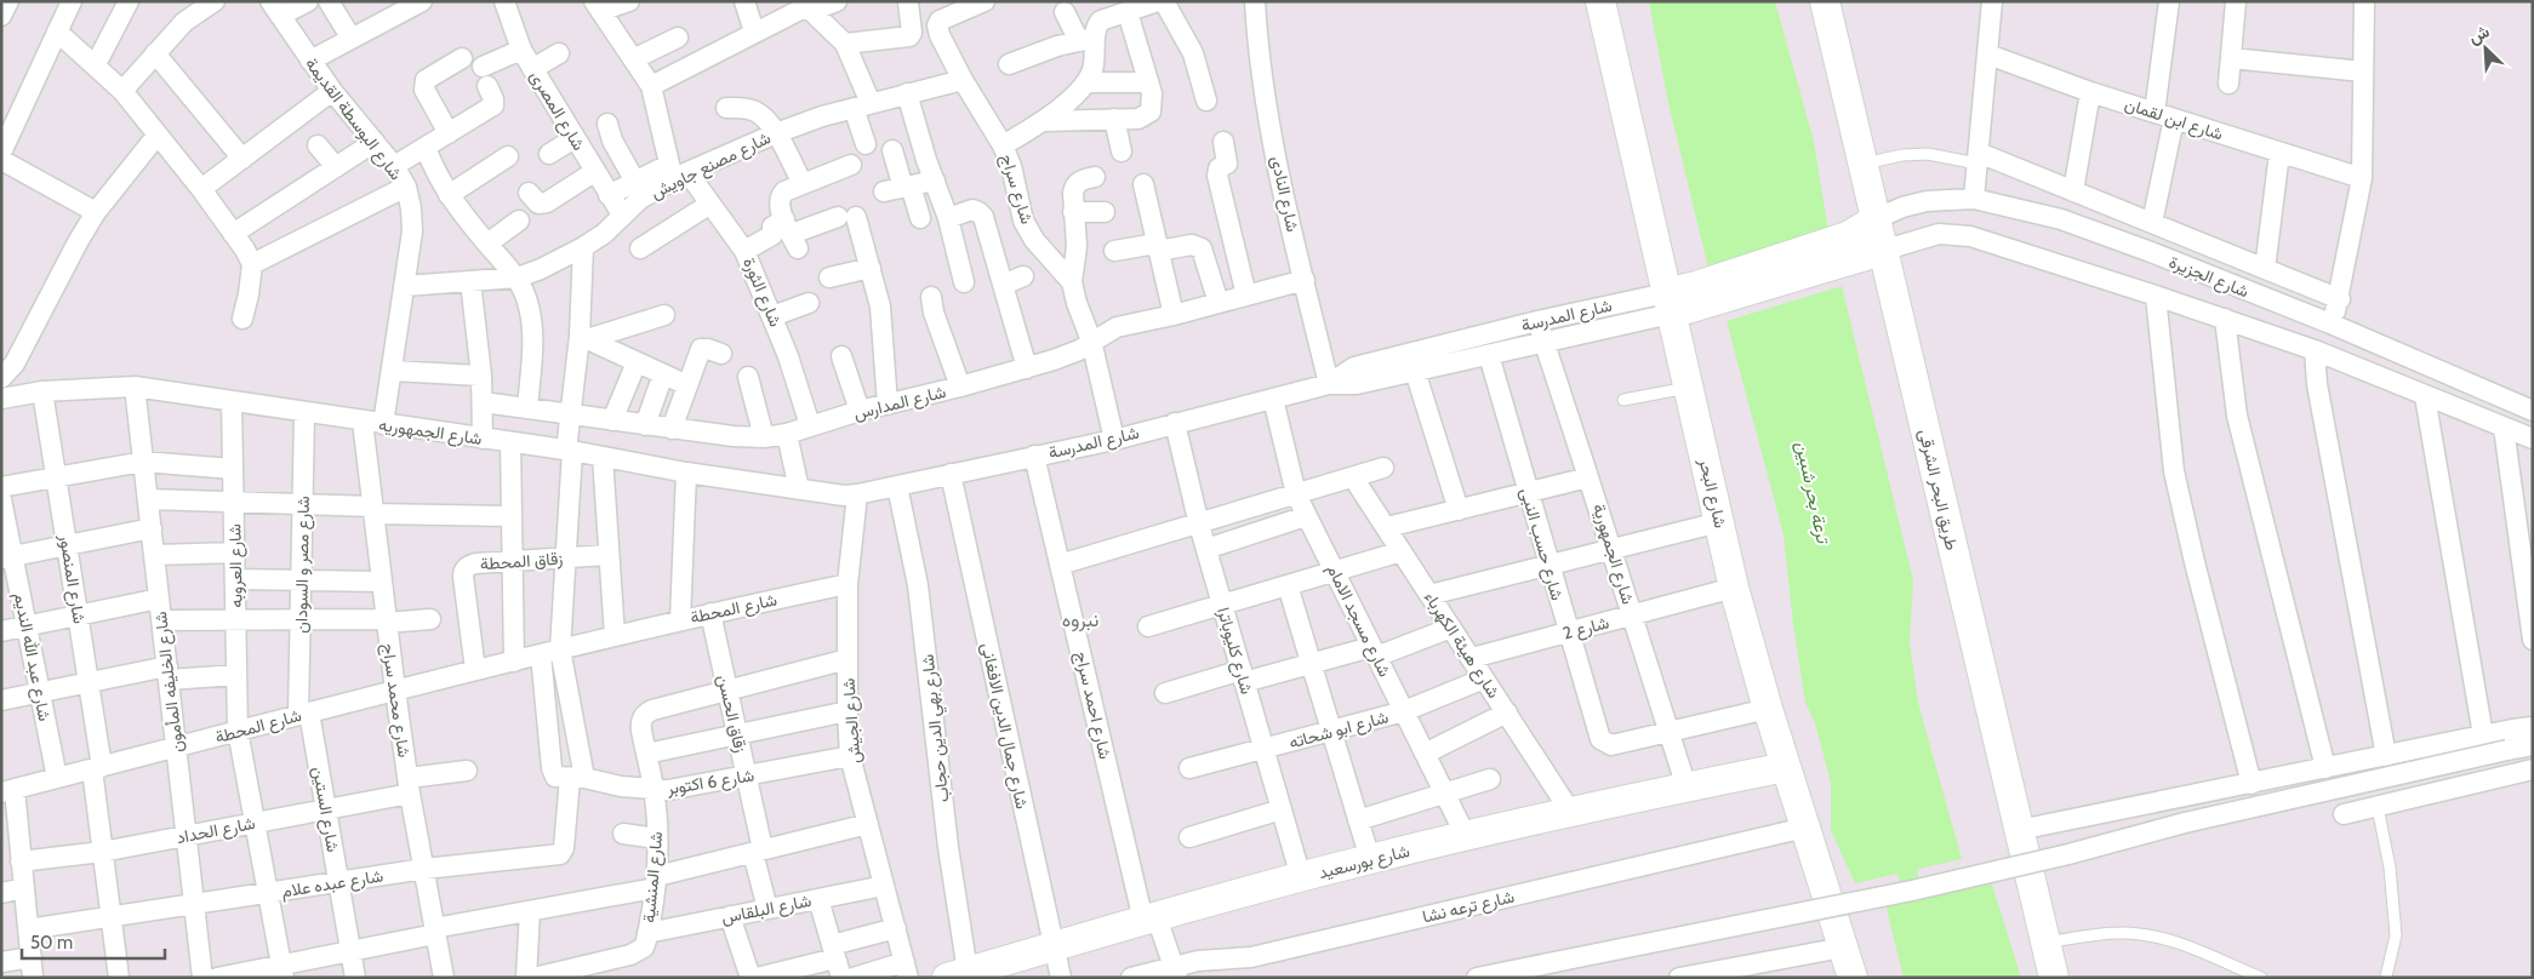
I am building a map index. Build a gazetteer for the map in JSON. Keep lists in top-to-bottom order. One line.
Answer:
{"streets":{"street":["شارع المصرى","شارع البوسطة القديمة","شارع ابن لقمان","شارع مصنع جاويش","شارع سراج","شارع النادى","شارع الجزيرة","شارع الثورة","شارع المدرسة","شارع المدارس","شارع الجمهوريه","طريق البحر الشرقى","شارع البحر","شارع حسب النبى","شارع الجمهورية","زقاق المحطة","شارع مصر و السودان","شارع العروبه","شارع المنصور","شارع المحطة","شارع مسجد الامام","شارع 2","شارع هيئة الكهرباء","شارع كليوباترا","شارع عبد الله النديم","شارع الخليفه المأمون","شارع محمد سراج","شارع احمد سراج","زقاق الحسن","شارع الجيش","شارع جمال الدين الافغانى","شارع بهي الدين حجاب","شارع ابو شحاته","شارع 6 اكتوبر","شارع الستين","شارع الحداد","شارع بورسعيد","شارع المنشية","شارع عبده علام","شارع ترعه نشا","شارع البلقاس"]},"crossings":[["شارع المصرى","شارع مصنع جاويش"],["شارع البوسطة القديمة","شارع مصنع جاويش"],["شارع البوسطة القديمة","شارع الجمهوريه"],["شارع مصنع جاويش","شارع سراج"],["شارع مصنع جاويش","شارع الثورة"],["شارع سراج","شارع المدرسة"],["شارع سراج","شارع المدارس"],["شارع النادى","شارع المدرسة"],["شارع النادى","شارع المدارس"],["شارع الجزيرة","طريق البحر الشرقى"],["شارع الثورة","شارع المدارس"],["شارع المدرسة","شارع الجمهوريه"],["شارع المدرسة","شارع البحر"],["شارع المدرسة","شارع حسب النبى"],["شارع المدرسة","شارع الجمهورية"],["شارع المدرسة","شارع مسجد الامام"],["شارع المدرسة","شارع كليوباترا"],["شارع المدرسة","شارع احمد سراج"],["شارع المدرسة","شارع الجيش"],["شارع المدرسة","شارع جمال الدين الافغانى"],["شارع المدرسة","شارع بهي الدين حجاب"],["شارع الجمهوريه","شارع مصر و السودان"],["شارع الجمهوريه","شارع العروبه"],["شارع الجمهوريه","شارع المنصور"],["شارع الجمهوريه","شارع الخليفه المأمون"],["شارع الجمهوريه","شارع محمد سراج"],["شارع الجمهوريه","شارع الجيش"],["شارع البحر","شارع 2"],["شارع البحر","شارع بورسعيد"],["شارع البحر","شارع ترعه نشا"],["شارع حسب النبى","شارع الجمهورية"],["شارع حسب النبى","شارع 2"],["شارع الجمهورية","شارع 2"],["شارع الجمهورية","شارع بورسعيد"],["زقاق المحطة","شارع المحطة"],["شارع مصر و السودان","شارع المحطة"],["شارع مصر و السودان","شارع الستين"],["شارع العروبه","شارع المحطة"],["شارع العروبه","شارع الحداد"],["شارع العروبه","شارع عبده علام"],["شارع المنصور","شارع المحطة"],["شارع المنصور","شارع الحداد"],["شارع المنصور","شارع عبده علام"],["شارع المحطة","شارع عبد الله النديم"],["شارع المحطة","شارع الخليفه المأمون"],["شارع المحطة","شارع محمد سراج"],["شارع المحطة","زقاق الحسن"],["شارع المحطة","شارع الجيش"],["شارع المحطة","شارع الستين"],["شارع مسجد الامام","شارع ابو شحاته"],["شارع مسجد الامام","شارع بورسعيد"],["شارع 2","شارع هيئة الكهرباء"],["شارع هيئة الكهرباء","شارع ابو شحاته"],["شارع هيئة الكهرباء","شارع بورسعيد"],["شارع كليوباترا","شارع ابو شحاته"],["شارع كليوباترا","شارع بورسعيد"],["شارع الخليفه المأمون","شارع الحداد"],["شارع الخليفه المأمون","شارع عبده علام"],["شارع محمد سراج","شارع الحداد"],["شارع محمد سراج","شارع عبده علام"],["شارع احمد سراج","شارع بورسعيد"],["شارع احمد سراج","شارع ترعه نشا"],["زقاق الحسن","شارع 6 اكتوبر"],["زقاق الحسن","شارع المنشية"],["زقاق الحسن","شارع البلقاس"],["شارع الجيش","شارع 6 اكتوبر"],["شارع الجيش","شارع البلقاس"],["شارع جمال الدين الافغانى","شارع بورسعيد"],["شارع بهي الدين حجاب","شارع بورسعيد"],["شارع 6 اكتوبر","شارع المنشية"],["شارع 6 اكتوبر","شارع عبده علام"],["شارع الستين","شارع الحداد"],["شارع الستين","شارع عبده علام"],["شارع المنشية","شارع البلقاس"]],"districts":["نبروه"],"water":["ترعة بحر شبين"],"scale_bar":"50 m","north":"top left"}
